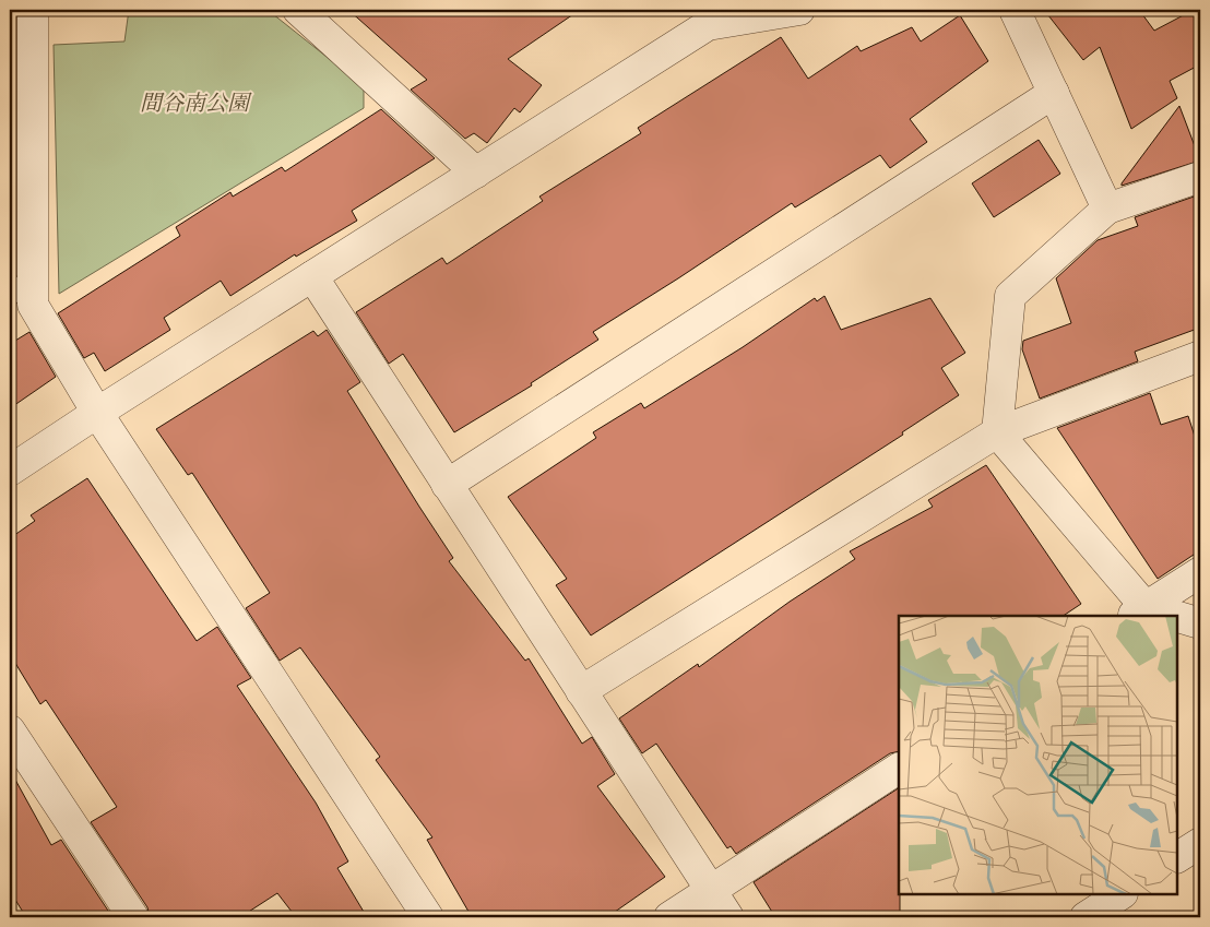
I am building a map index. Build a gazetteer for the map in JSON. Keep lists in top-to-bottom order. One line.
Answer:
{"parks":["間谷南公園"]}
